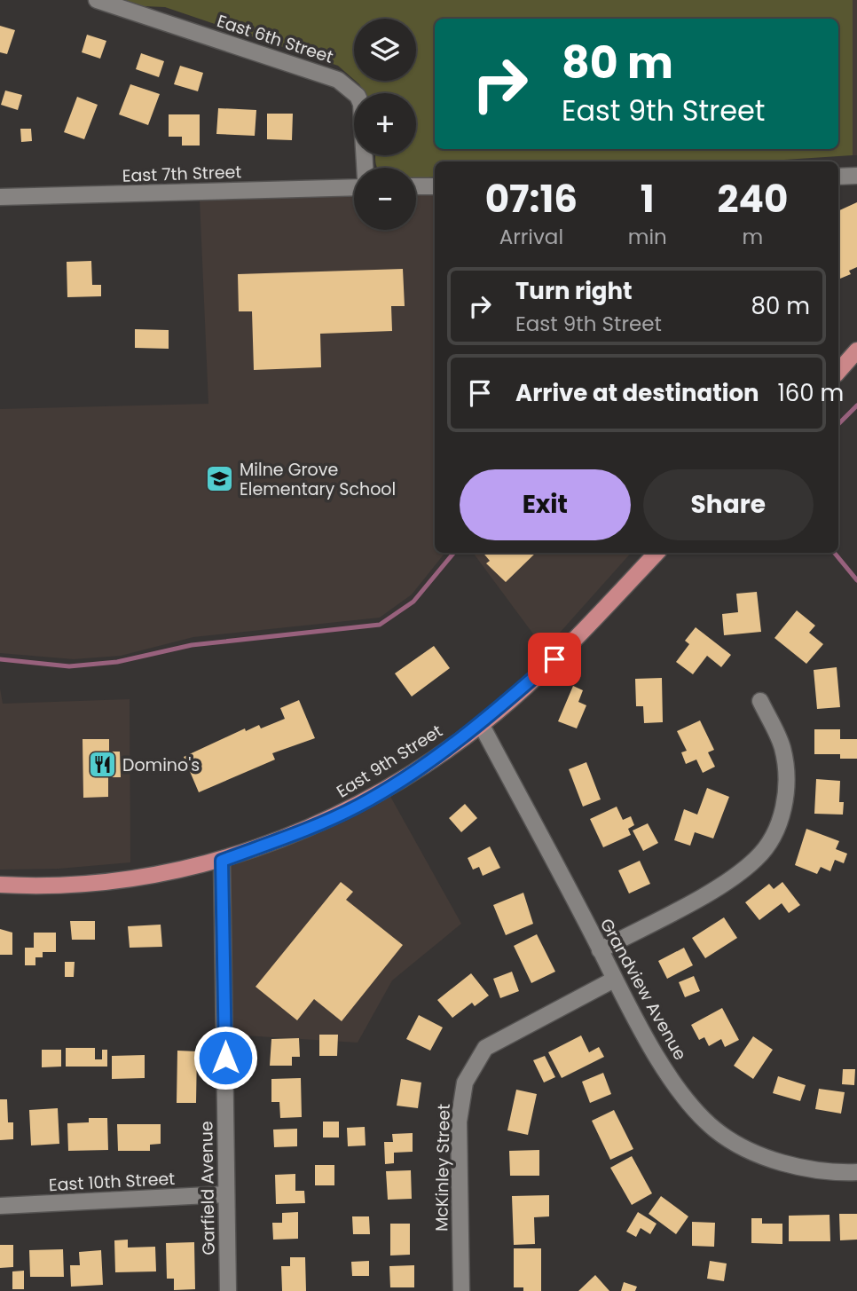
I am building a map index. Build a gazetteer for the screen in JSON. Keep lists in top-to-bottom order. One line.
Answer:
{"streets":{"main road":["East 9th Street"],"street":["East 6th Street","East 7th Street","Grandview Avenue","McKinley Street","East 10th Street","Garfield Avenue"]},"crossings":[["East 9th Street","Grandview Avenue"],["East 9th Street","Garfield Avenue"],["Grandview Avenue","McKinley Street"],["East 10th Street","Garfield Avenue"]],"places":{"school or university":["Milne Grove Elementary School"],"restaurant":["Domino's"]},"page":{"map_buttons":["+","−"],"turn":["80 m","East 9th Street"],"eta":["07:16","Arrival","1","min","240","m"],"list":[{"name":"Turn right","note":"East 9th Street","value":"80 m"},{"name":"Arrive at destination","value":"160 m"}],"buttons":["Exit","Share"]}}
